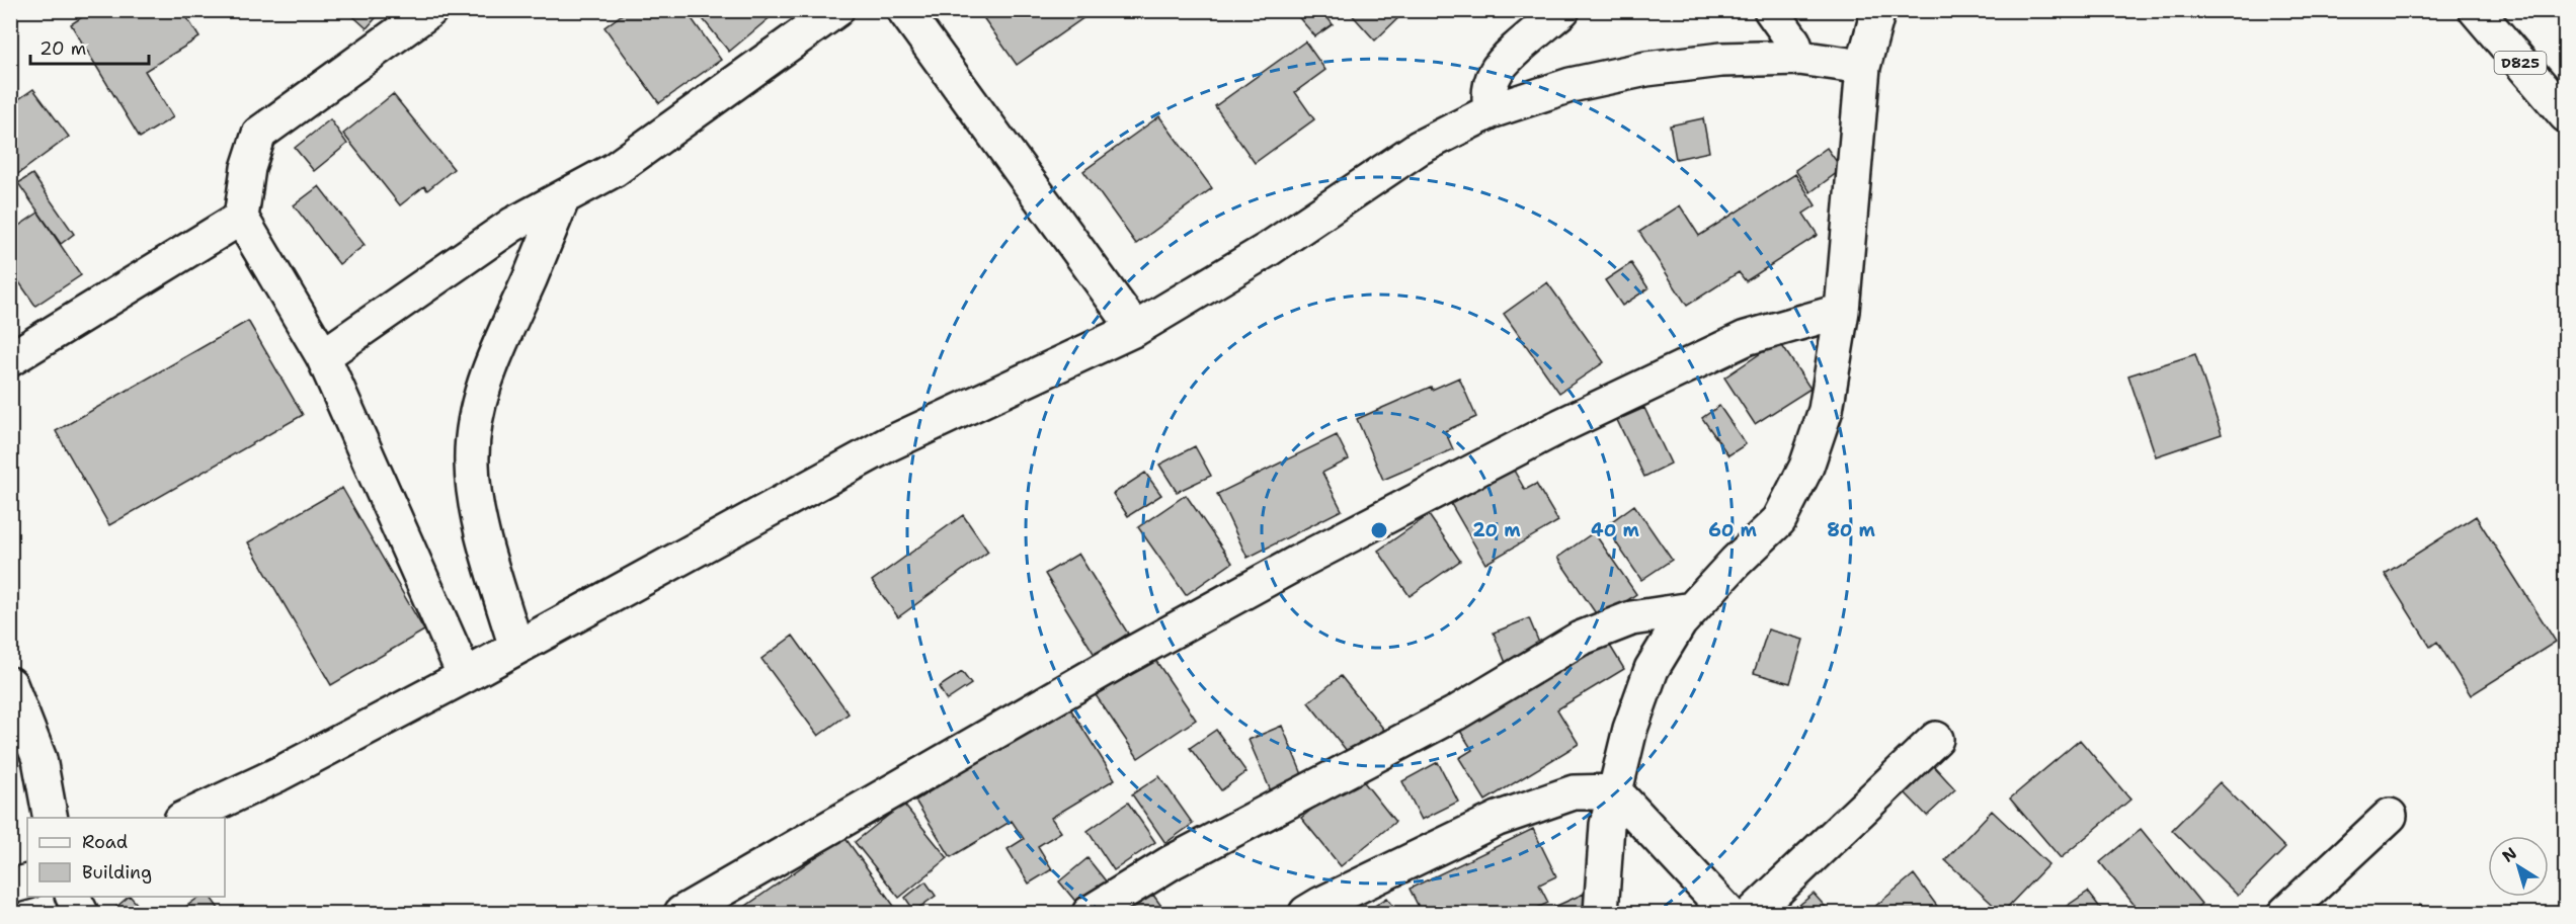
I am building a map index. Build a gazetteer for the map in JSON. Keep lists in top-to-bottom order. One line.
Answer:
{"streets":{"main road":["D825"]},"legend":["Road","Building"],"scale_bar":"20 m","north":"top left","rings":["20 m","40 m","60 m","80 m"]}
